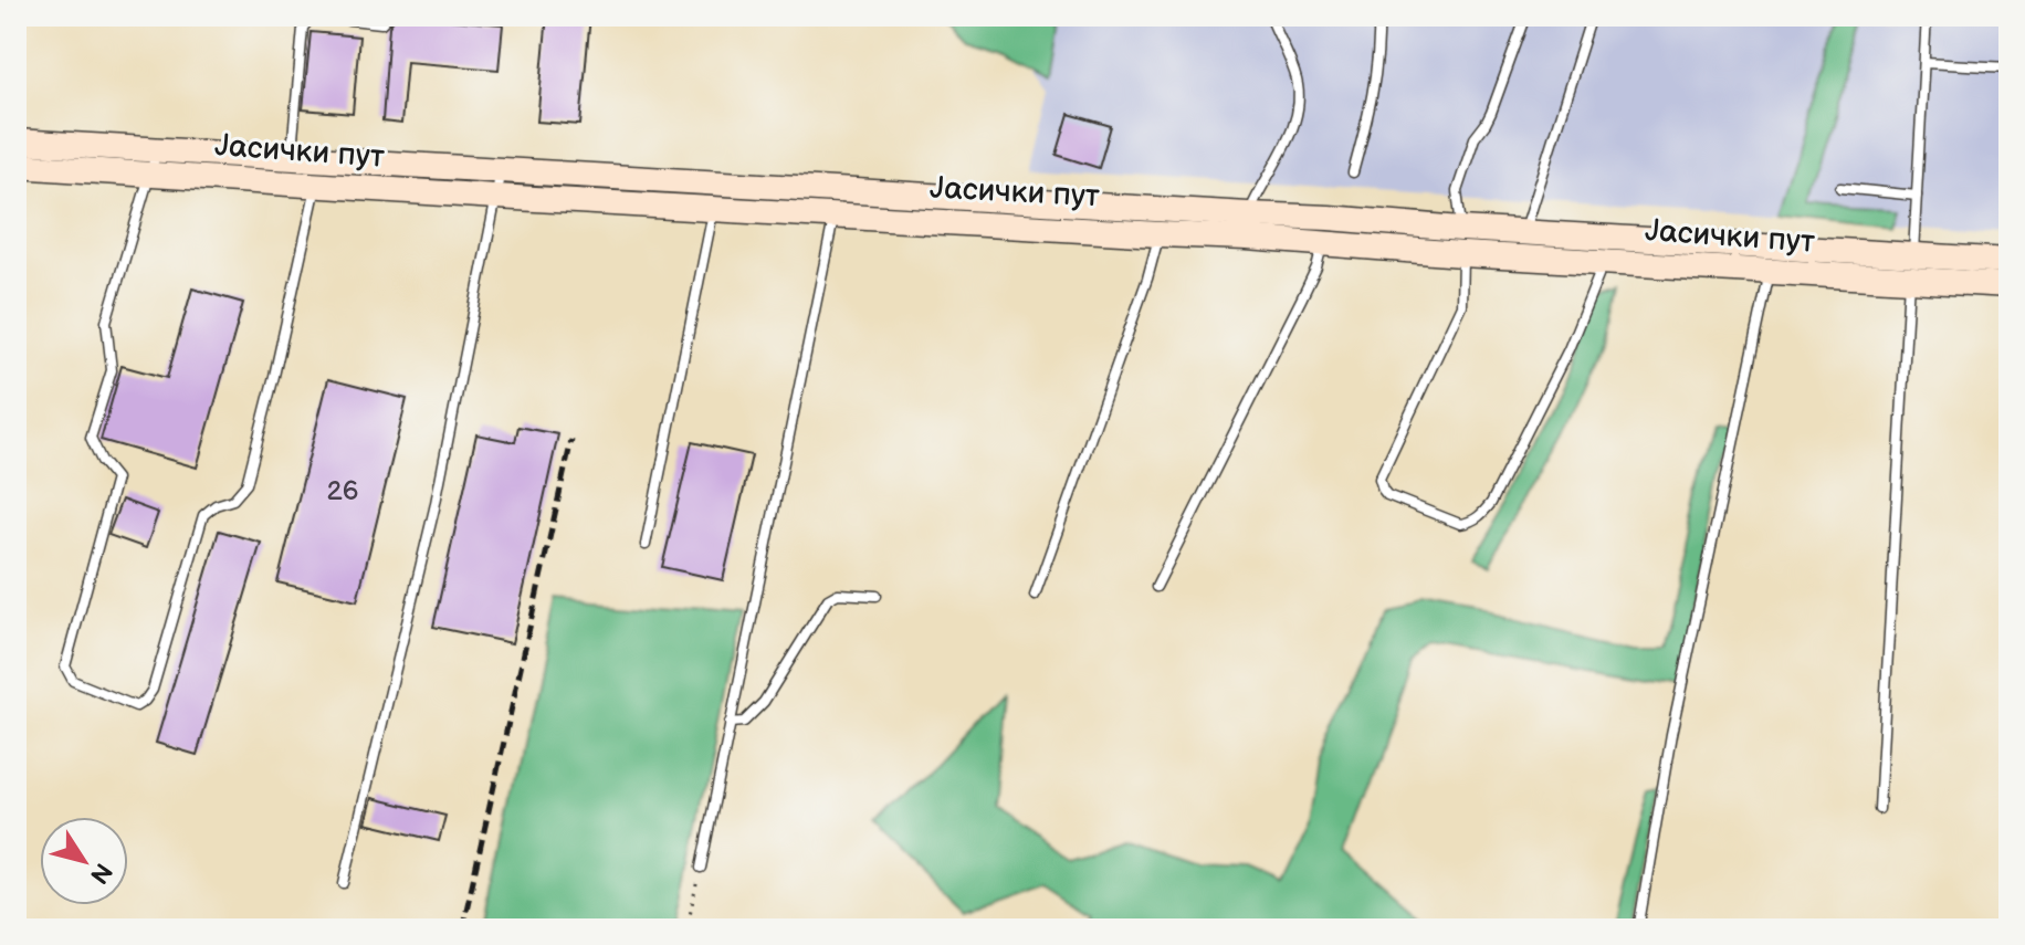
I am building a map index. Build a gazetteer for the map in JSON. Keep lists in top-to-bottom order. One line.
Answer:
{"streets":{"main road":["Јасички пут"]},"house_numbers":["26"],"north":"bottom right"}
